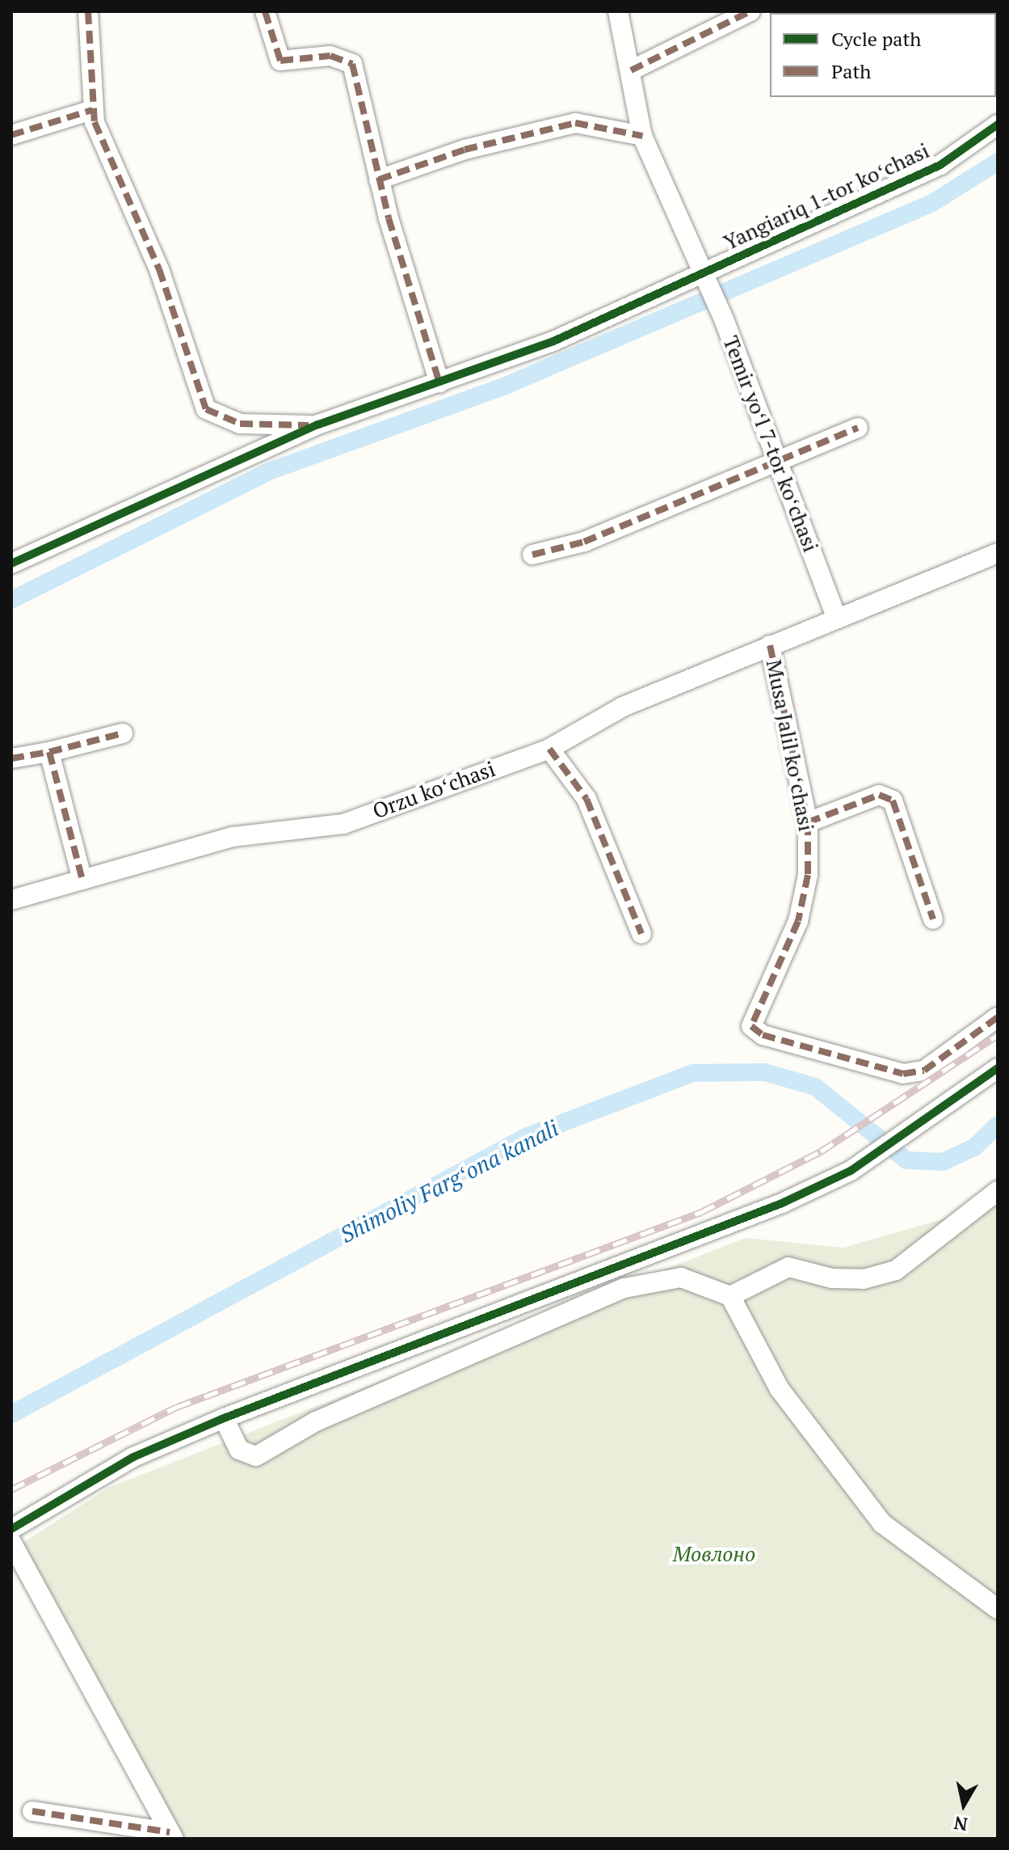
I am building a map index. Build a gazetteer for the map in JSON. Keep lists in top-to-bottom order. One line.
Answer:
{"streets":{"street":["Yangiariq 1-tor koʻchasi","Temir yoʻl 7-tor koʻchasi","Musa Jalil koʻchasi","Orzu koʻchasi"]},"crossings":[["Yangiariq 1-tor koʻchasi","Temir yoʻl 7-tor koʻchasi"],["Temir yoʻl 7-tor koʻchasi","Orzu koʻchasi"],["Musa Jalil koʻchasi","Orzu koʻchasi"]],"water":["Shimoliy Fargʻona kanali"],"parks":["Мовлоно"],"legend":["Cycle path","Path"],"north":"bottom"}
